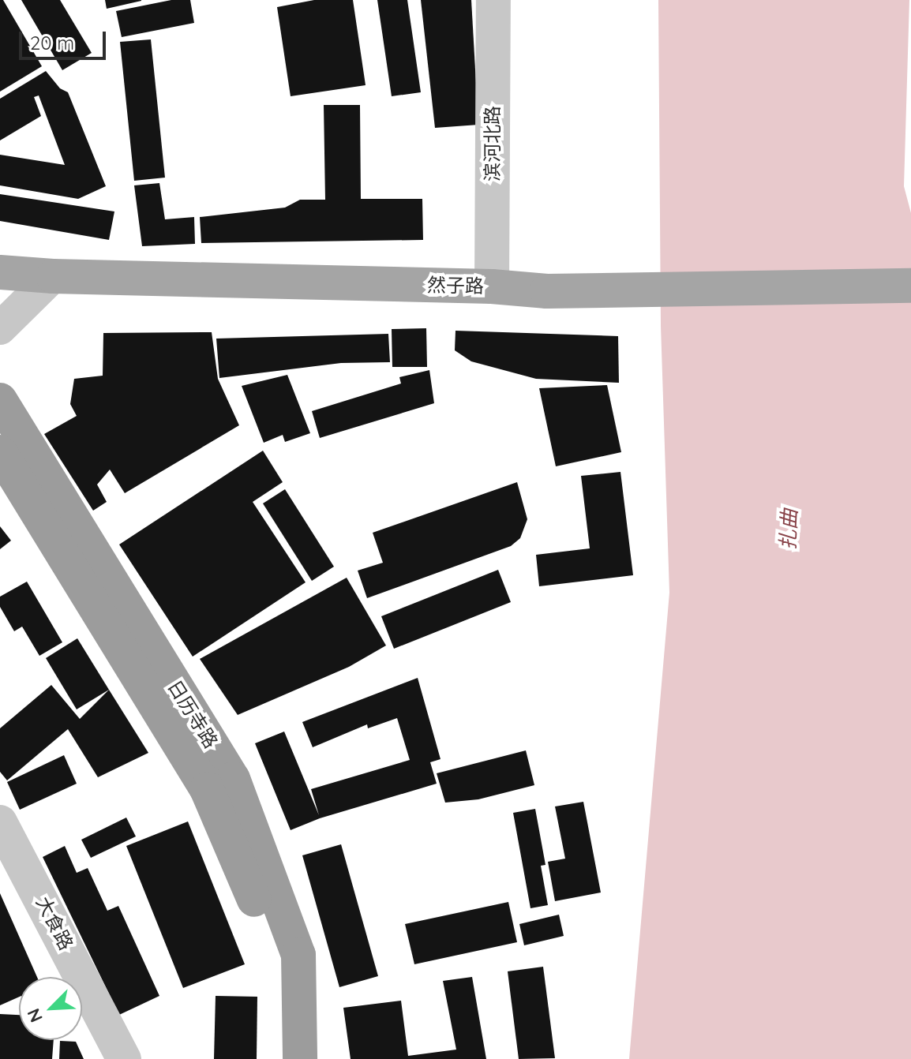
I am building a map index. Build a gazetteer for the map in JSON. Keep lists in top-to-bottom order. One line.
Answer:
{"streets":{"highway":["日历寺路"],"main road":["然子路"],"street":["滨河北路","大食路"]},"crossings":[["滨河北路","然子路"]],"water":["扎曲"],"scale_bar":"20 m","north":"bottom left"}
